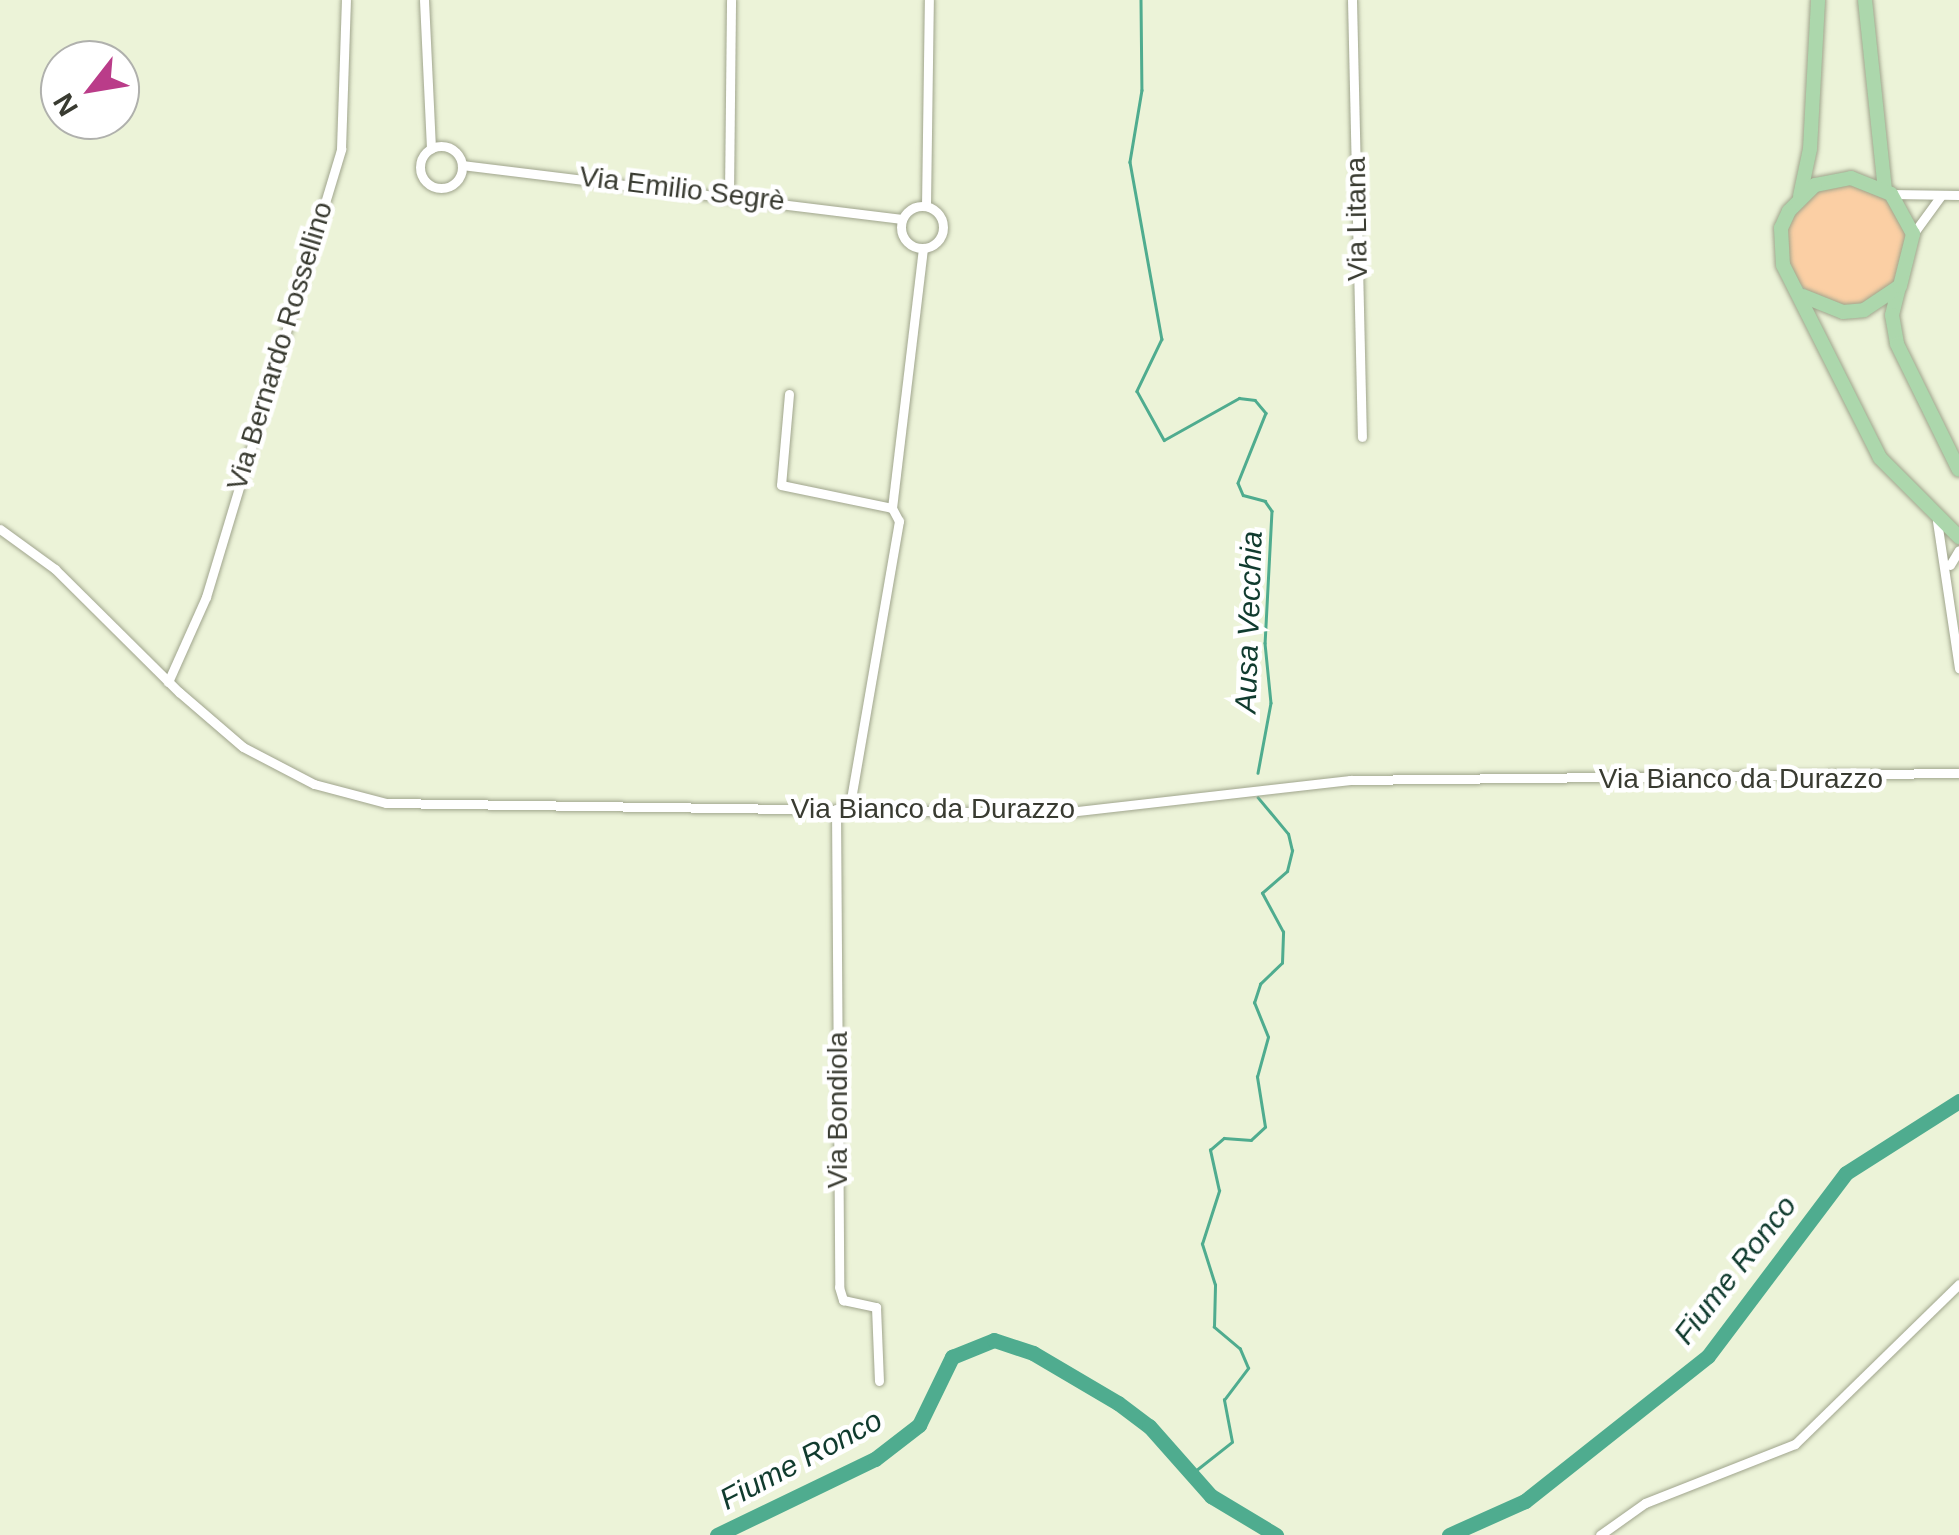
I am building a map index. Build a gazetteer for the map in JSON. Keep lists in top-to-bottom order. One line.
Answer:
{"streets":{"street":["Via Emilio Segrè","Via Litana","Via Bernardo Rossellino","Via Bianco da Durazzo","Via Bondiola"]},"crossings":[["Via Bernardo Rossellino","Via Bianco da Durazzo"],["Via Bianco da Durazzo","Via Bondiola"]],"water":["Ausa Vecchia","Fiume Ronco"],"north":"bottom left"}
